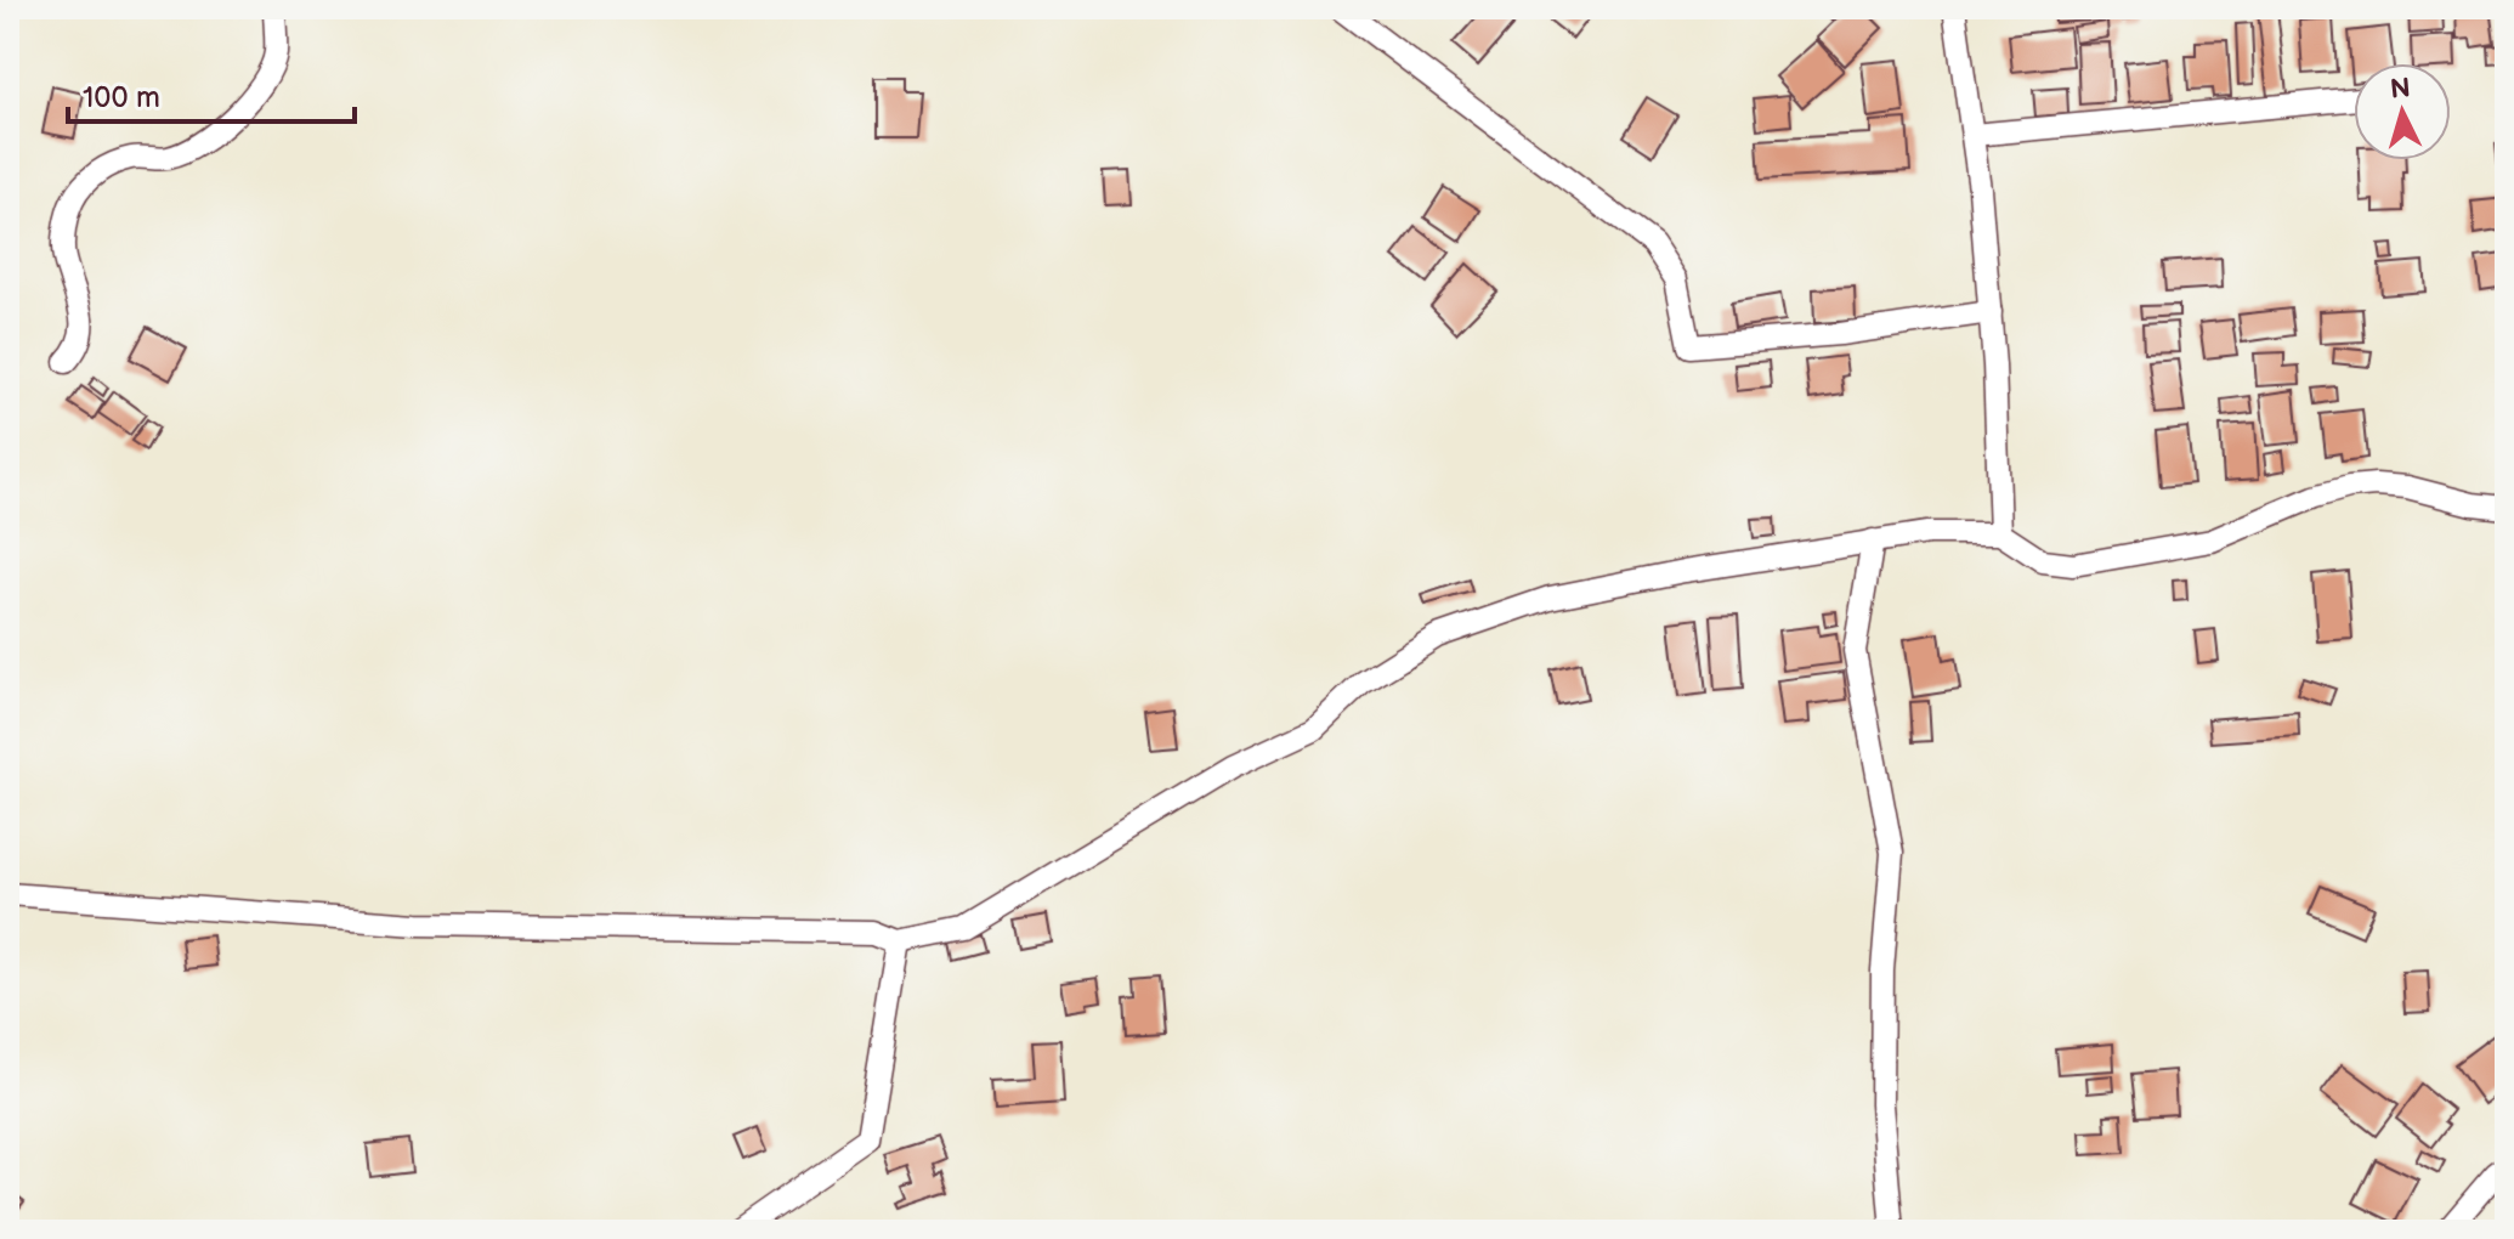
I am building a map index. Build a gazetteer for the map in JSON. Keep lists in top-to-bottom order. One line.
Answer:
{"scale_bar":"100 m","north":"top"}
